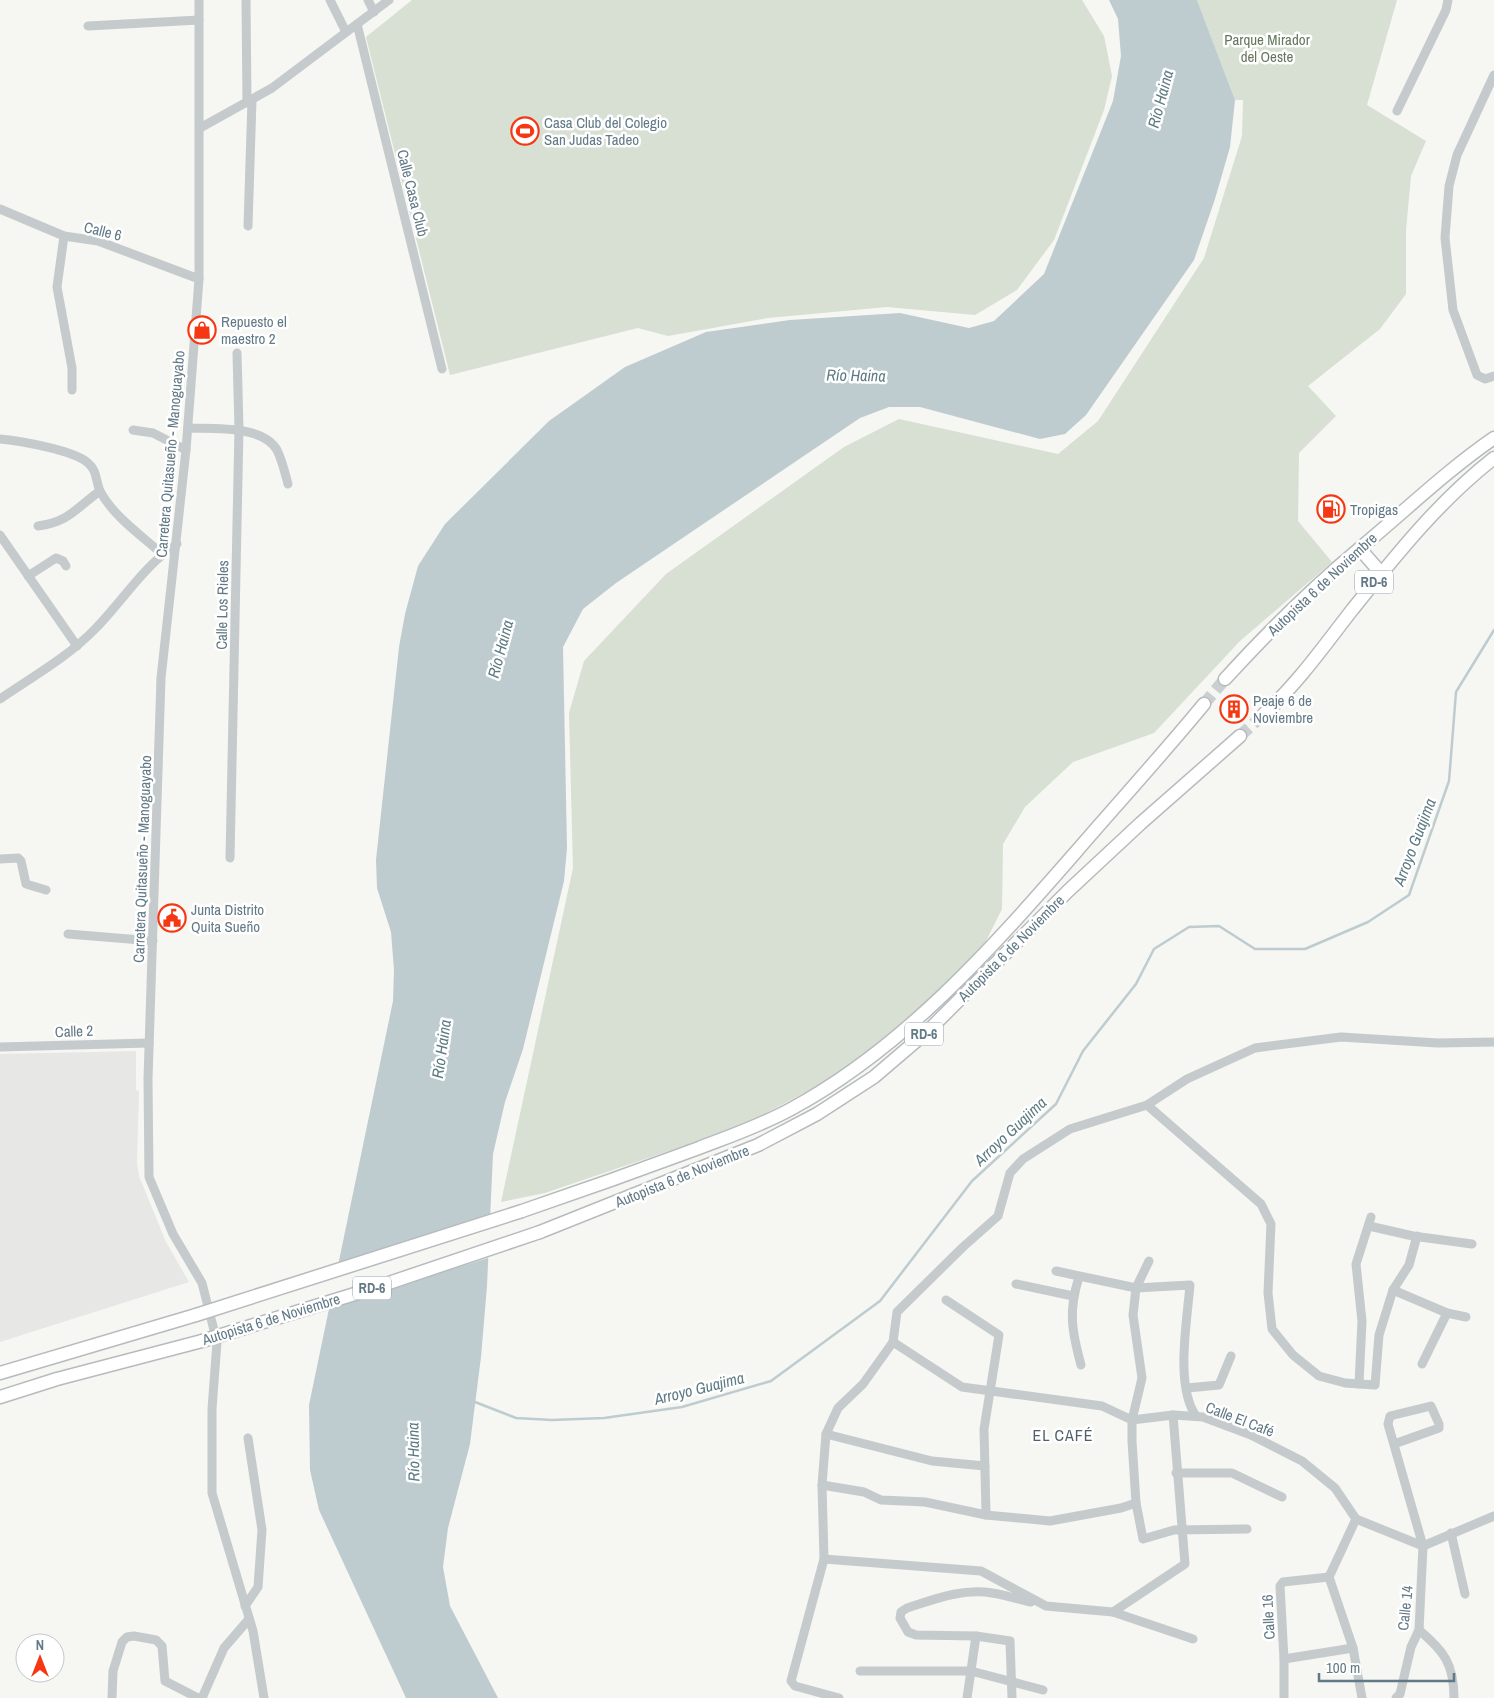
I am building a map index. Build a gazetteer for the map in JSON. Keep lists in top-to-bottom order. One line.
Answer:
{"streets":{"highway":["RD-6","Autopista 6 de Noviembre"],"street":["Calle Casa Club","Calle 6","Carretera Quitasueño - Manoguayabo","Calle Los Rieles","Calle 2","Calle El Café","Calle 14","Calle 16"]},"crossings":[["Calle 6","Carretera Quitasueño - Manoguayabo"],["Carretera Quitasueño - Manoguayabo","Calle 2"]],"districts":["EL CAFÉ"],"water":["Río Haina","Arroyo Guajima"],"parks":["Parque Mirador del Oeste"],"places":{"sports":["Casa Club del Colegio San Judas Tadeo"],"shop":["Repuesto el maestro 2"],"fuel station":["Tropigas"],"building":["Peaje 6 de Noviembre"],"public building":["Junta Distrito Quita Sueño"]},"scale_bar":"100 m","north":"top"}
